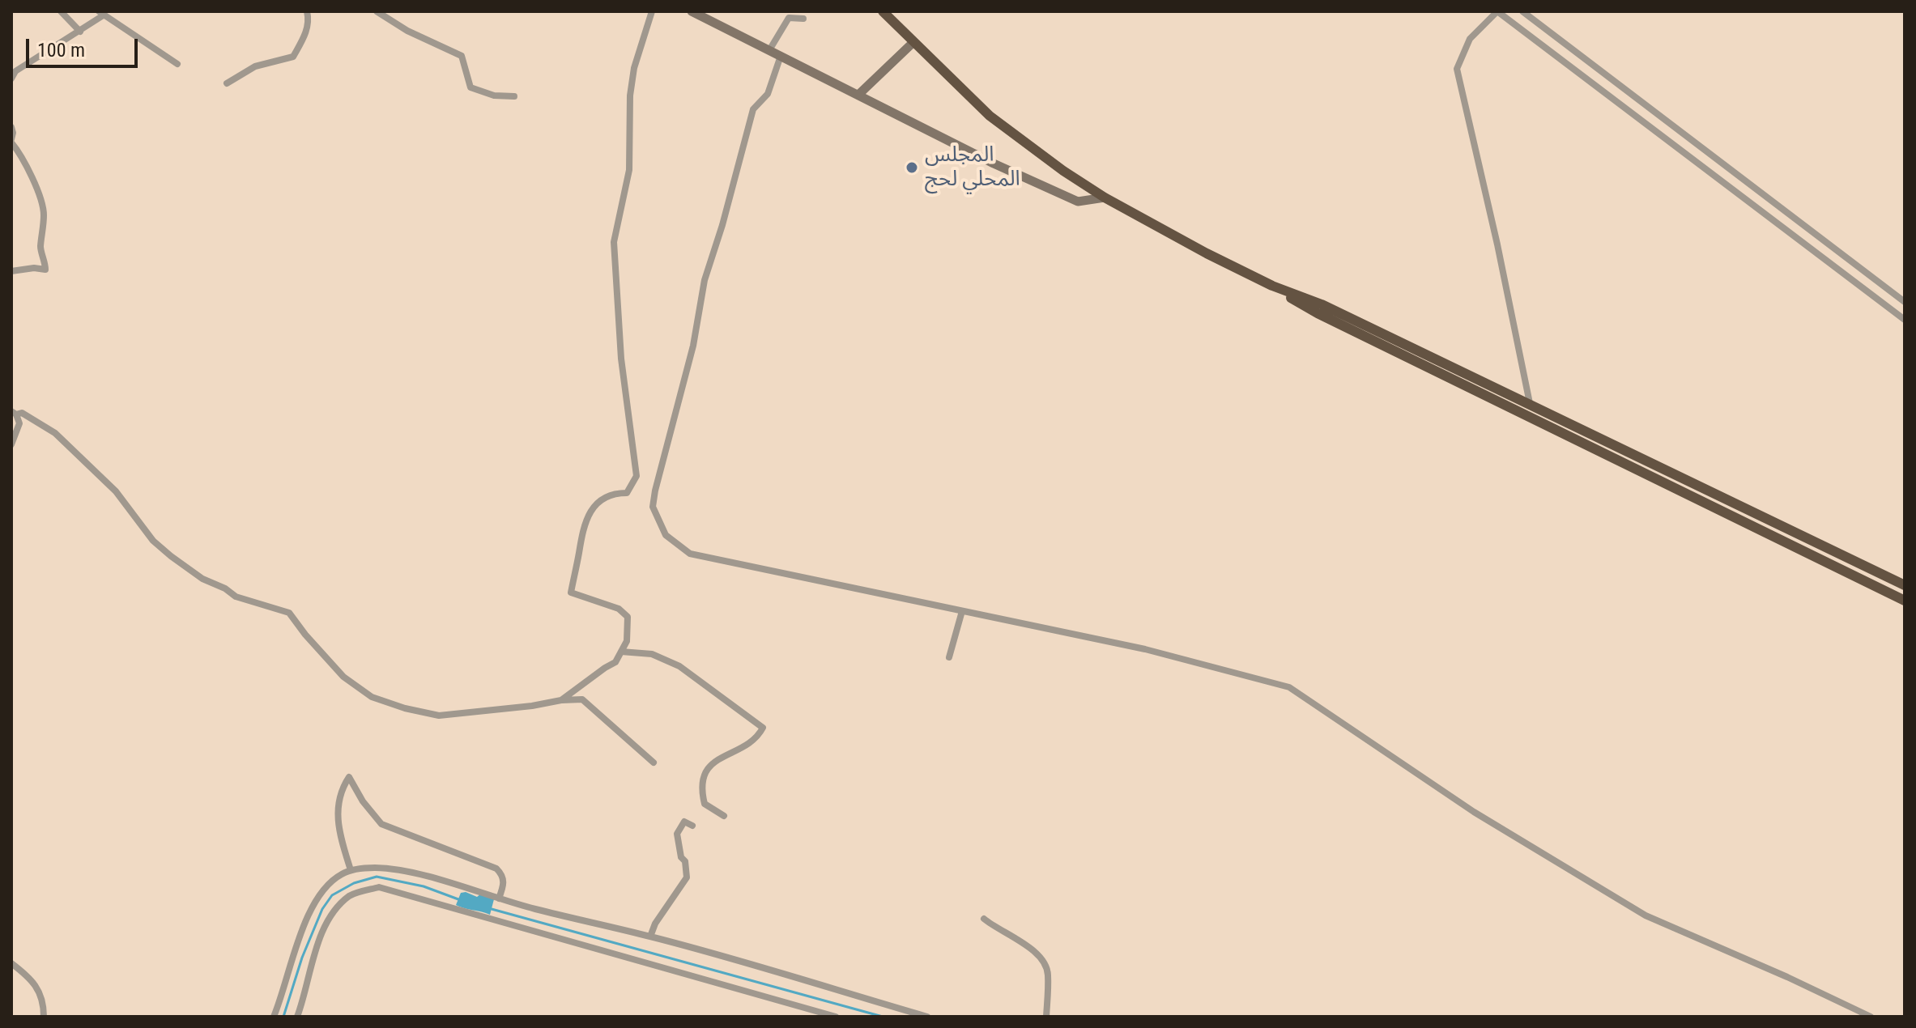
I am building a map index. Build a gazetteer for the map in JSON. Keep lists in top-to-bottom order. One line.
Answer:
{"places":["المجلس المحلي لحج"],"scale_bar":"100 m"}
